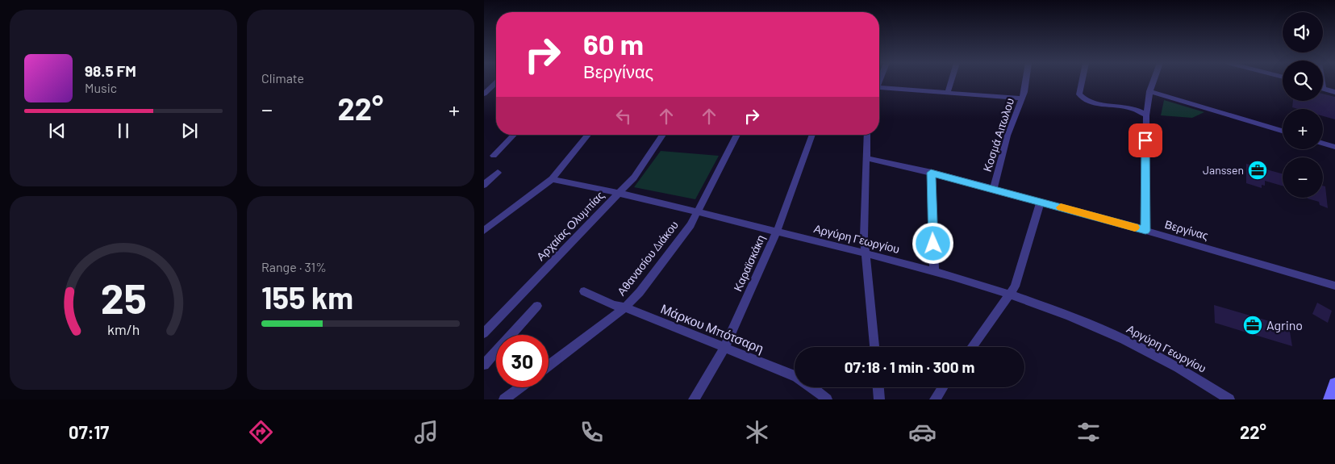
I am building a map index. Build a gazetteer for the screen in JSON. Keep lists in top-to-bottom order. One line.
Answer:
{"streets":{"street":["Κοσμά Αιτωλου","Αρχαίας Ολυμπίας","Βεργίνας","Αργύρη Γεωργίου","Αθανασίου Διάκου","Καραϊσκάκη","Μάρκου Μπότσαρη"]},"crossings":[["Κοσμά Αιτωλου","Βεργίνας"],["Αρχαίας Ολυμπίας","Αργύρη Γεωργίου"],["Αργύρη Γεωργίου","Αθανασίου Διάκου"],["Αργύρη Γεωργίου","Καραϊσκάκη"],["Αθανασίου Διάκου","Μάρκου Μπότσαρη"],["Καραϊσκάκη","Μάρκου Μπότσαρη"]],"places":{"office":["Janssen","Agrino"]},"page":{"tile":["Climate",["Range · 31%","155 km"]],"map_buttons":["+","−"],"turn":["60 m","Βεργίνας"],"song":["98.5 FM","Music"],"heat":["−","22°","+"],"limit":"30","trip":"07:18 · 1 min · 300 m","tabs":["07:17","22°"],"gauge":["25","km/h"]}}
